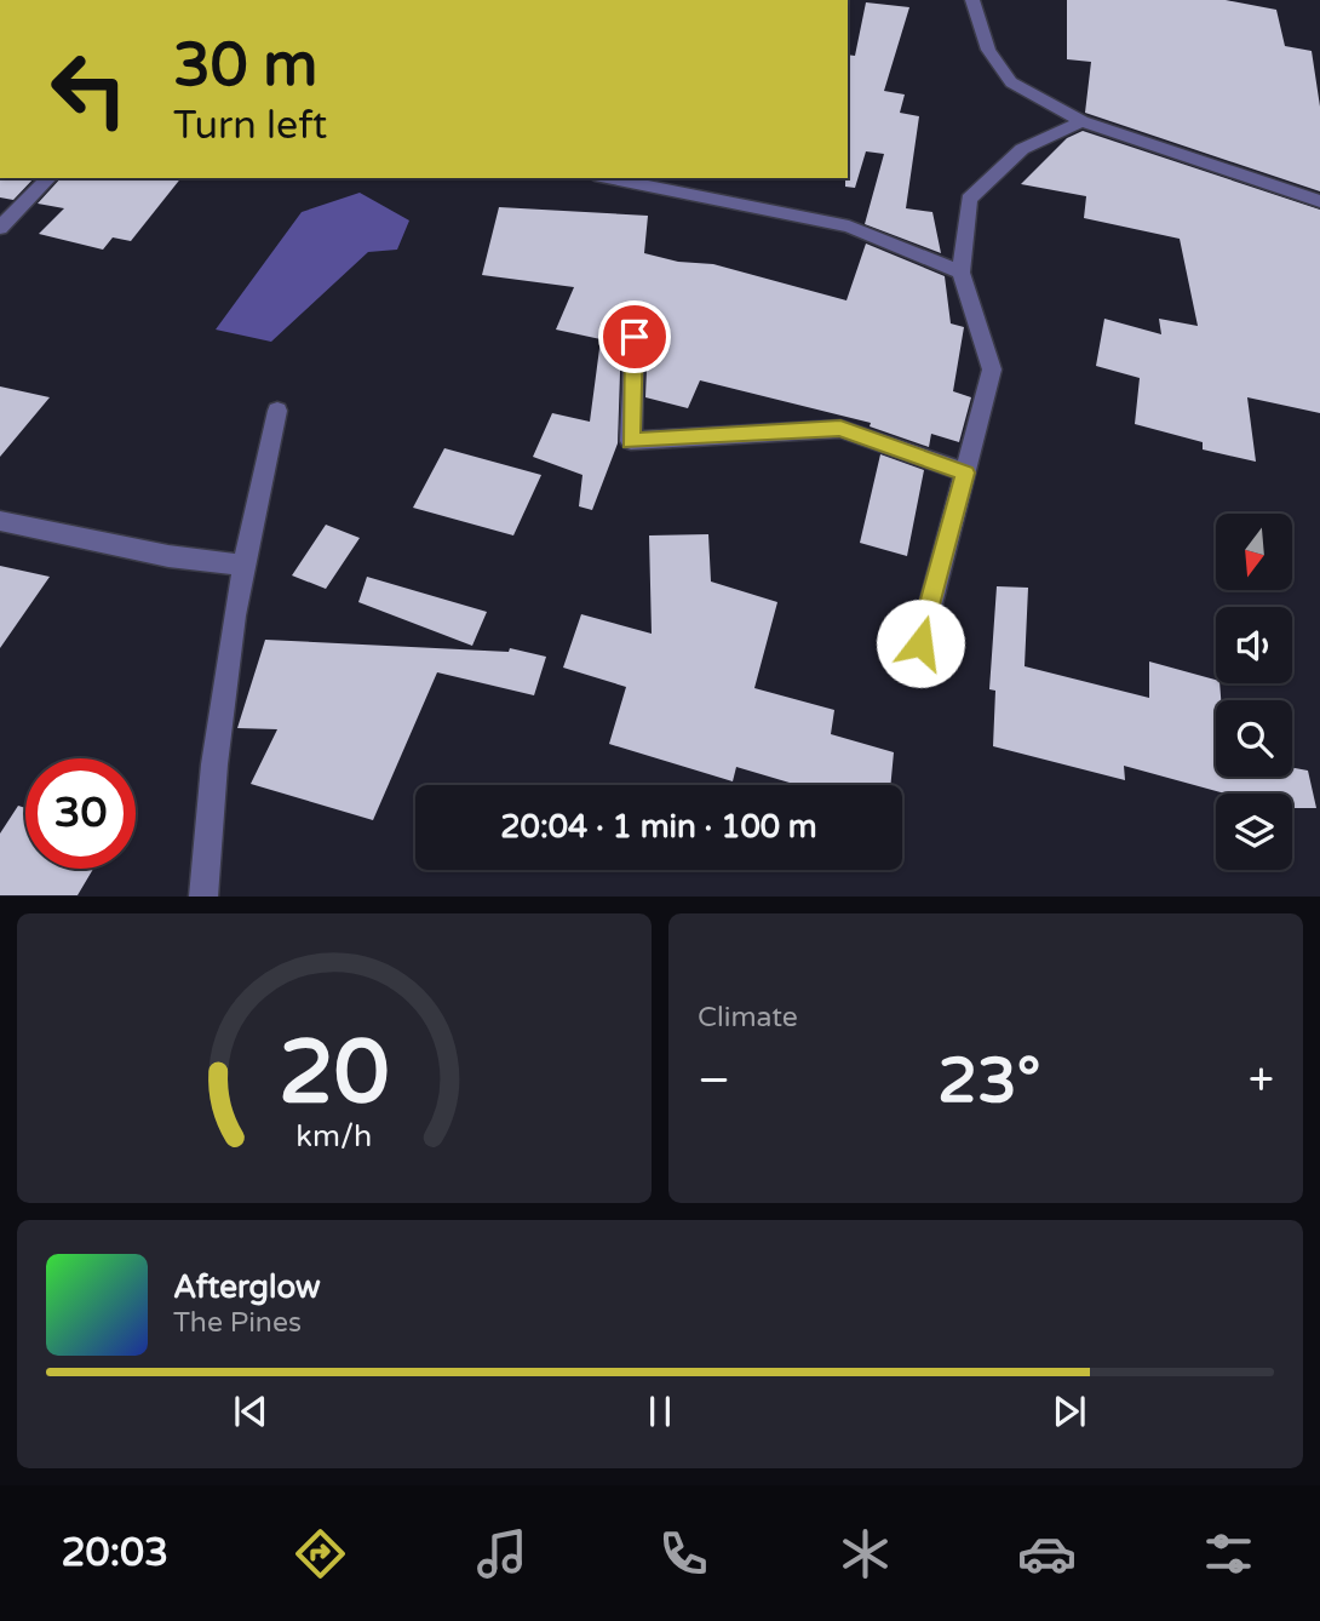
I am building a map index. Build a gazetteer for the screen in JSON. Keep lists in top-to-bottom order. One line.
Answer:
{"north":"bottom","page":{"turn":["30 m","Turn left"],"limit":"30","trip":"20:04 · 1 min · 100 m","tile":"Climate","heat":["−","23°","+"],"song":["Afterglow","The Pines"],"tabs":"20:03","gauge":["20","km/h"]}}
